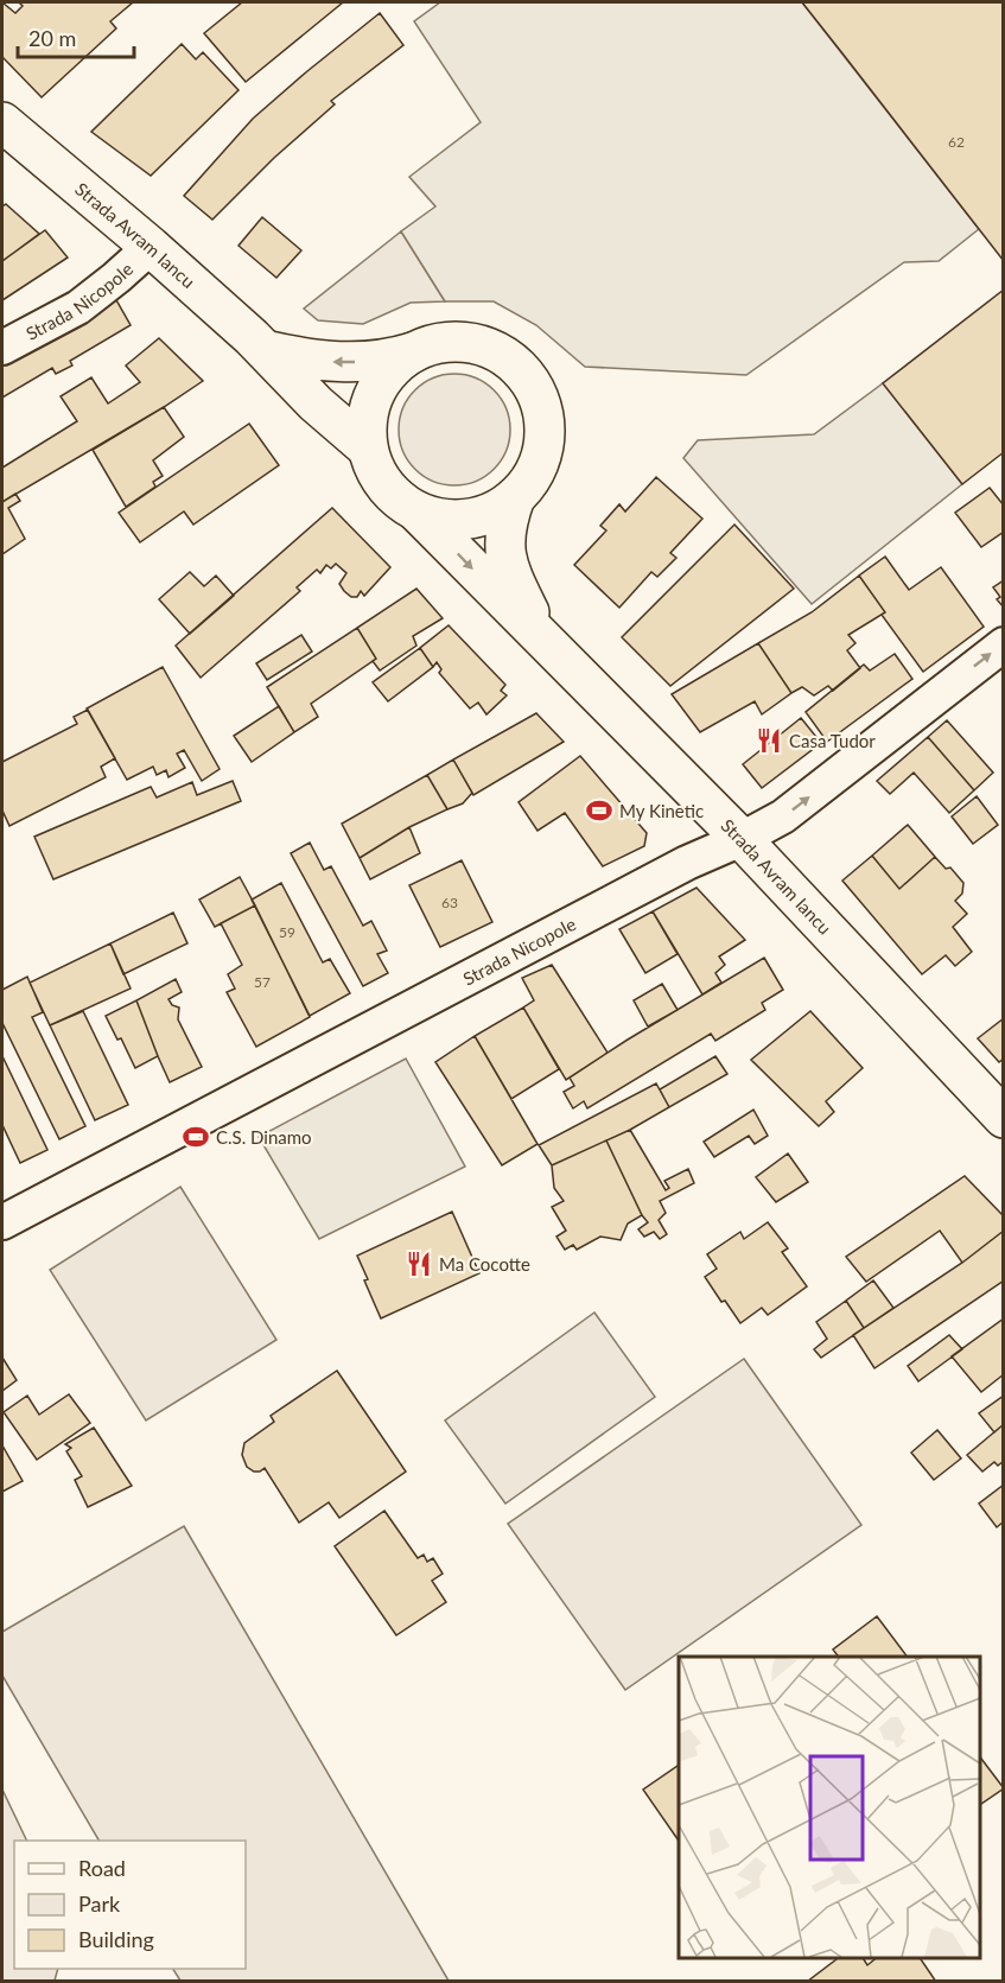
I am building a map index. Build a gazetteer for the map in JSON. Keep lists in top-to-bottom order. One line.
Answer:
{"streets":{"street":["Strada Avram Iancu","Strada Nicopole"]},"crossings":[["Strada Avram Iancu","Strada Nicopole"]],"places":{"restaurant":["Casa Tudor","Ma Cocotte"],"sports":["My Kinetic","C.S. Dinamo"]},"house_numbers":["62","63","59","57"],"legend":["Road","Park","Building"],"scale_bar":"20 m"}
